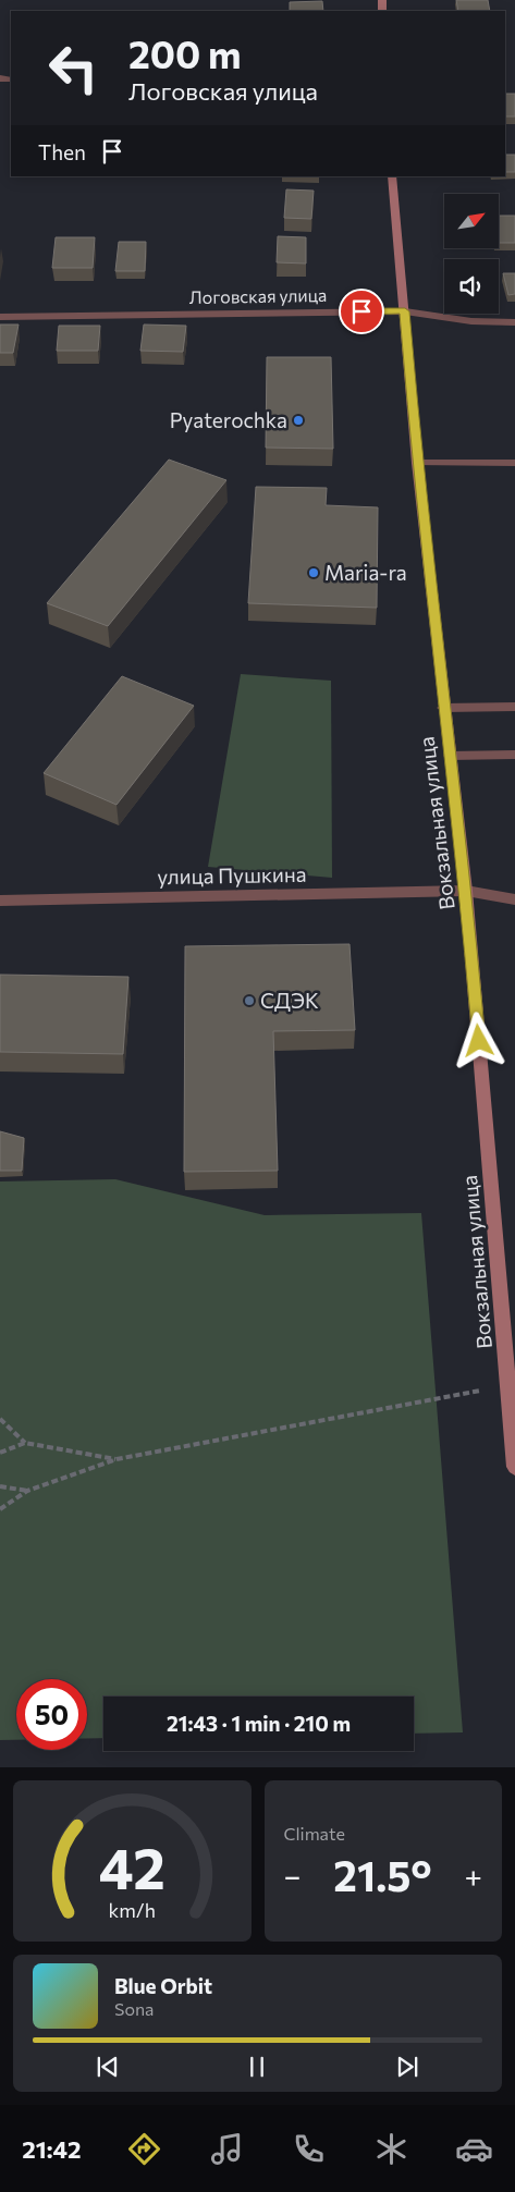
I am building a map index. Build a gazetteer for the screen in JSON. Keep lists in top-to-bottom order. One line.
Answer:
{"streets":{"main road":["Вокзальная улица"],"street":["Логовская улица","улица Пушкина"]},"crossings":[["Логовская улица","Вокзальная улица"],["Вокзальная улица","улица Пушкина"]],"places":["Pyaterochka","Maria-ra","СДЭК"],"north":"top right","page":{"turn":["200 m","Логовская улица"],"then":"Then","limit":"50","trip":"21:43 · 1 min · 210 m","tile":"Climate","heat":["−","21.5°","+"],"song":["Blue Orbit","Sona"],"tabs":"21:42","gauge":["42","km/h"]}}
